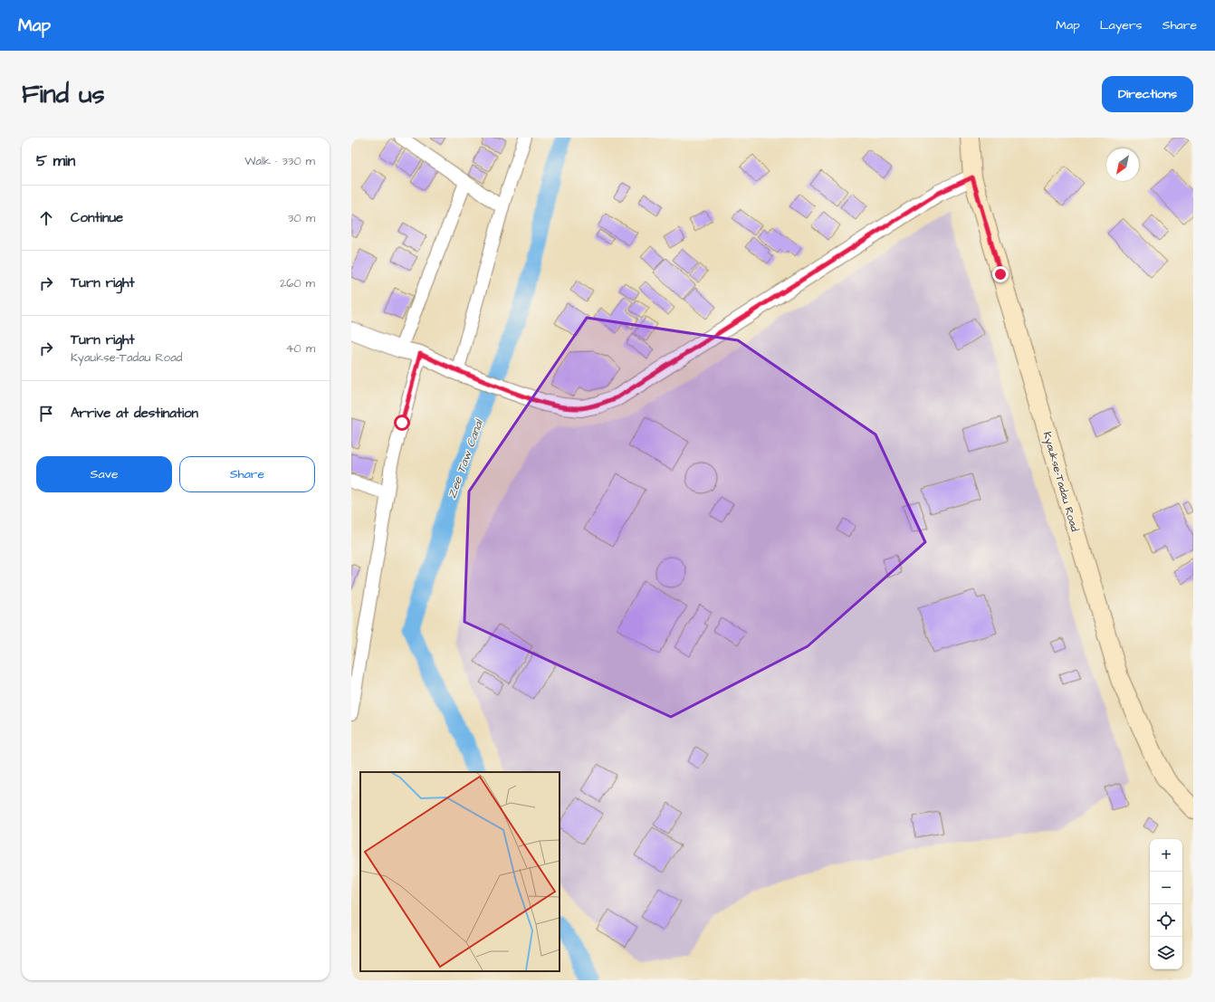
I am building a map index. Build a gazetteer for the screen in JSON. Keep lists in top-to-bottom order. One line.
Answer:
{"streets":{"main road":["Kyaukse-Tadau Road"]},"water":["Zee Taw Canal"],"north":"bottom left","page":{"header":"Map","nav":["Map","Layers","Share"],"buttons":["Directions",["Save","Share"]],"title":"Find us","heading":["5 min","Walk · 330 m"],"list":[["Continue","30 m"],["Turn right","260 m"],["Turn right","Kyaukse-Tadau Road","40 m"],"Arrive at destination"],"map_buttons":["+","−"]}}
